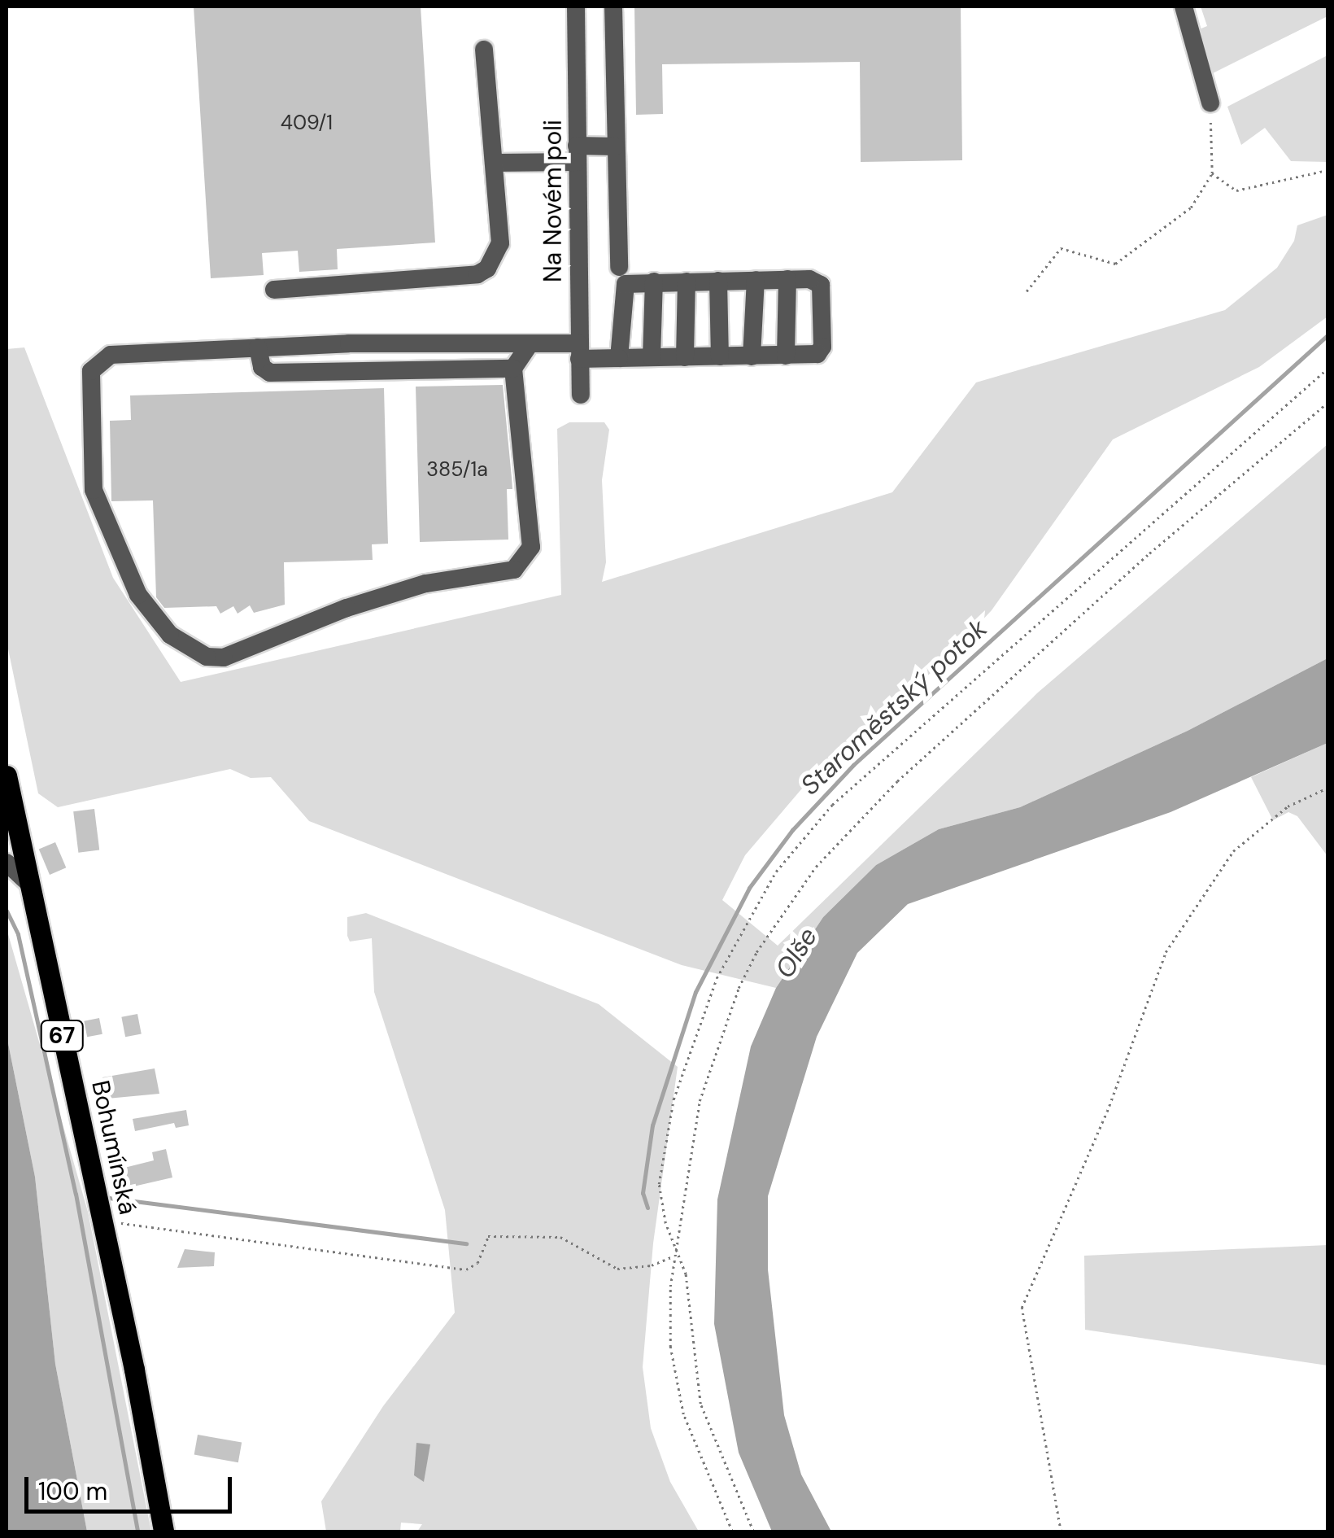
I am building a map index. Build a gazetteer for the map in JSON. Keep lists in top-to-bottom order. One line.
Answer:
{"streets":{"main road":["67","Bohumínská"],"street":["Na Novém poli"]},"water":["Staroměstský potok","Olše"],"house_numbers":["409/1","385/1a"],"scale_bar":"100 m"}
